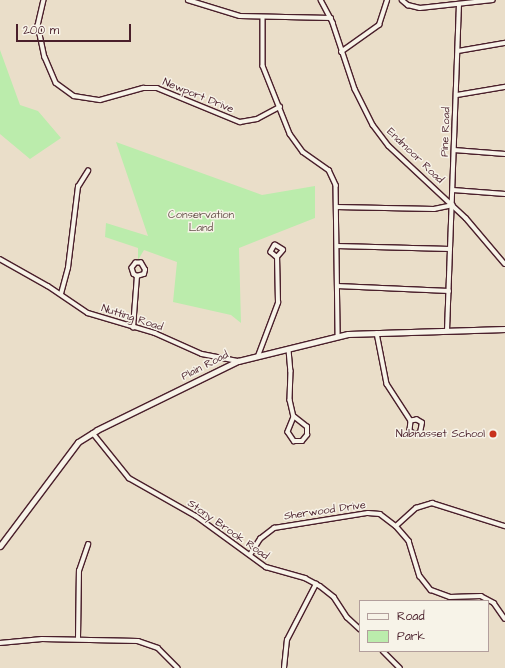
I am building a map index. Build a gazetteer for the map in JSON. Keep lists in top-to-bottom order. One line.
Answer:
{"streets":{"main road":["Plain Road"],"street":["Newport Drive","Pine Road","Endmoor Road","Nutting Road","Sherwood Drive","Stony Brook Road"]},"crossings":[["Pine Road","Endmoor Road"],["Pine Road","Plain Road"],["Nutting Road","Plain Road"],["Plain Road","Stony Brook Road"],["Sherwood Drive","Stony Brook Road"]],"parks":["Conservation Land"],"places":["Nabnasset School"],"legend":["Road","Park"],"scale_bar":"200 m"}
